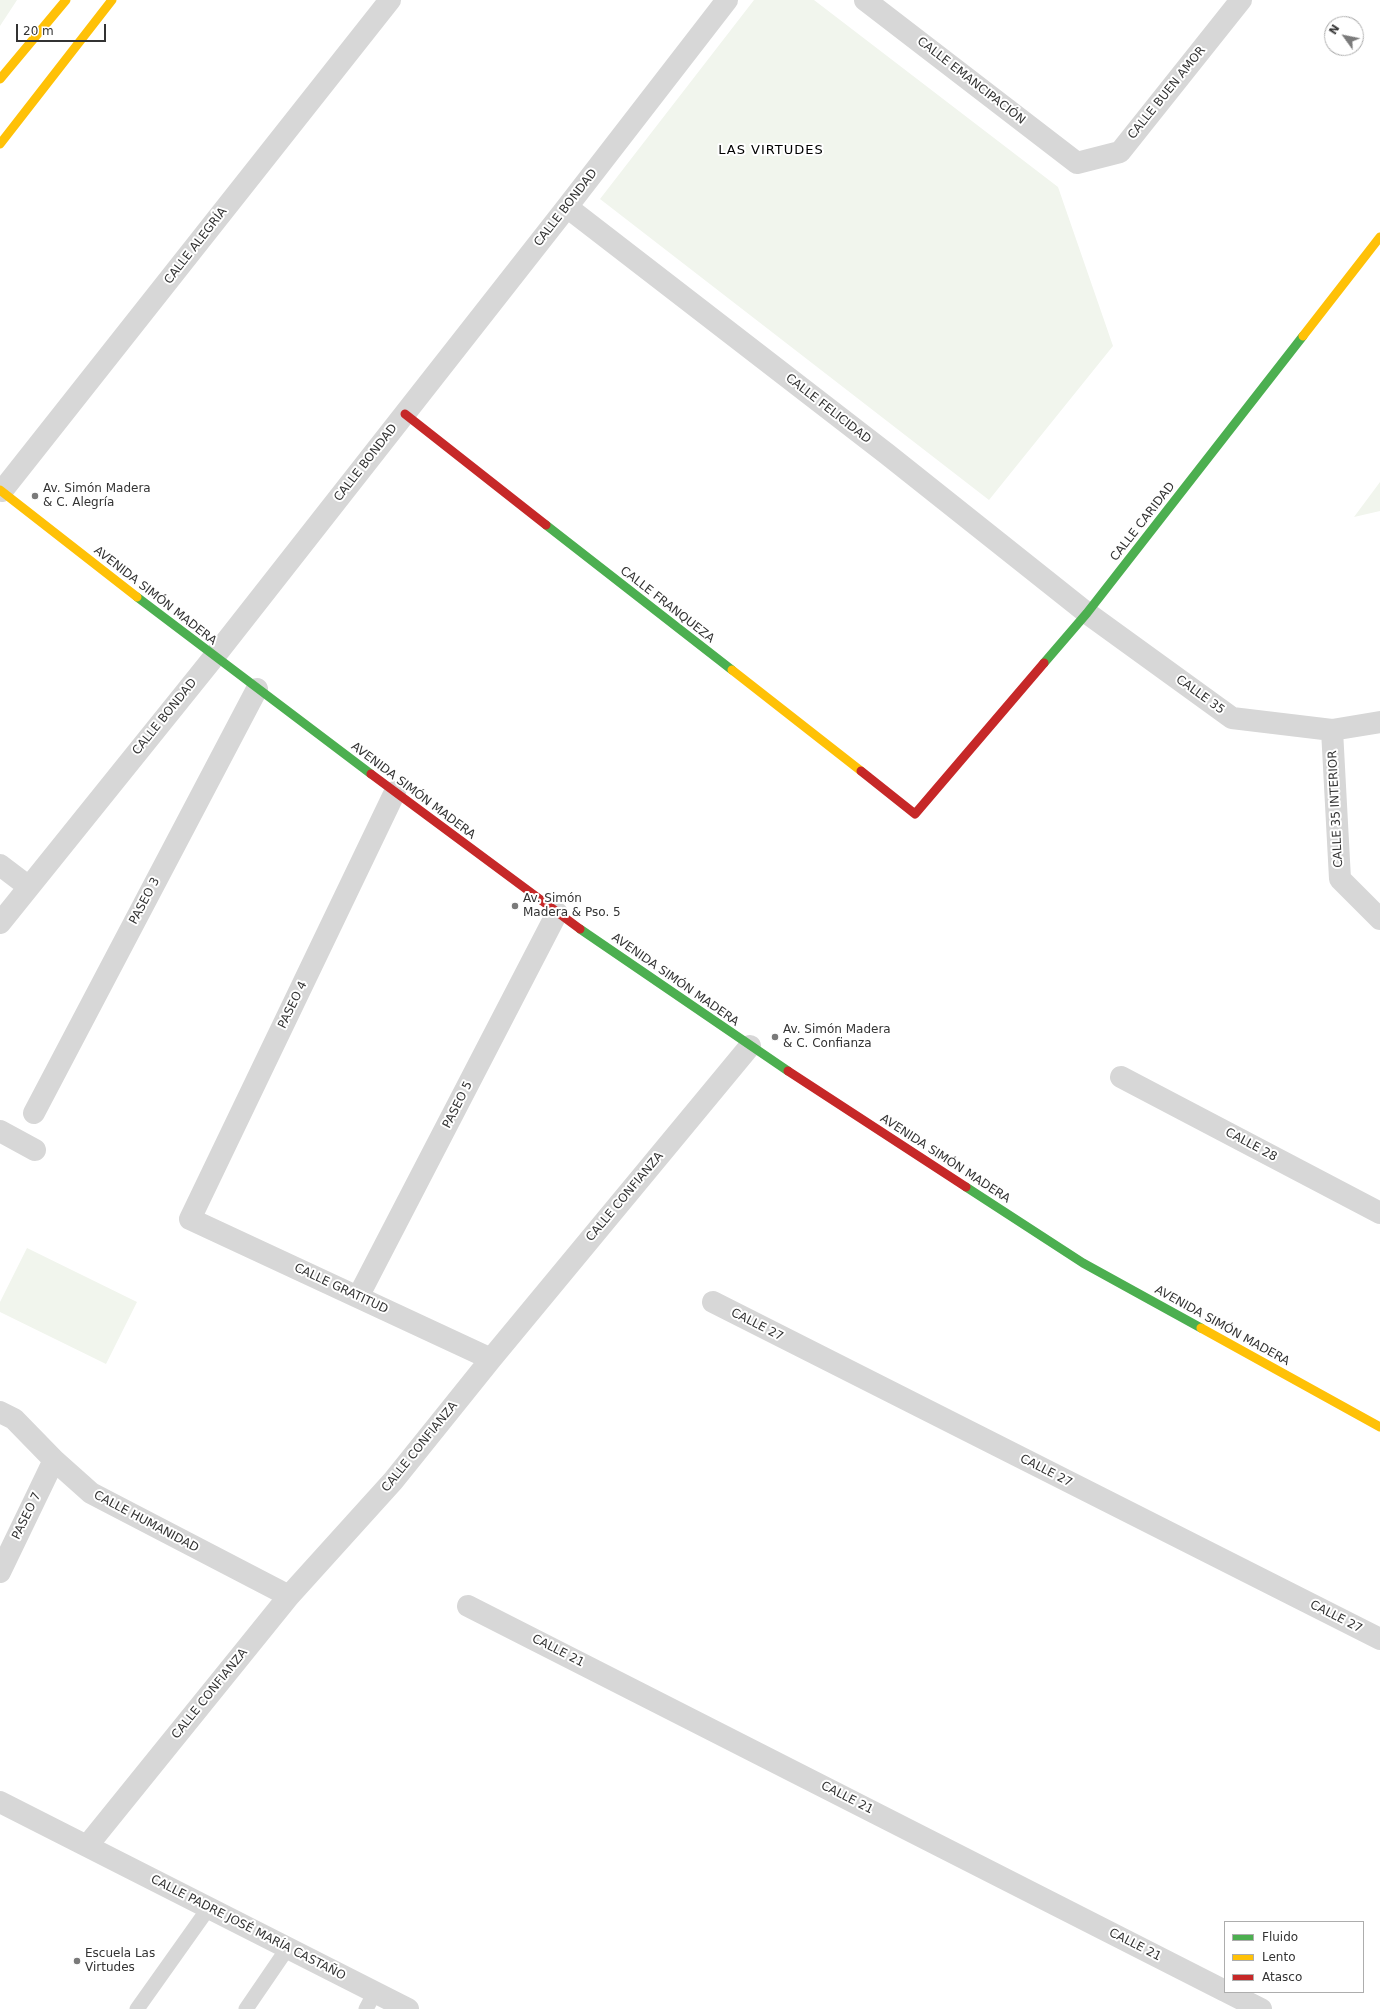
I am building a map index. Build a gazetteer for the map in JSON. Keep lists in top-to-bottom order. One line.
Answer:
{"streets":{"street":["CALLE EMANCIPACIÓN","CALLE BUEN AMOR","CALLE BONDAD","CALLE ALEGRÍA","CALLE FELICIDAD","CALLE CARIDAD","AVENIDA SIMÓN MADERA","CALLE FRANQUEZA","CALLE 35","CALLE 35 INTERIOR","PASEO 3","PASEO 4","PASEO 5","CALLE 28","CALLE CONFIANZA","CALLE GRATITUD","CALLE 27","PASEO 7","CALLE HUMANIDAD","CALLE 21","CALLE PADRE JOSÉ MARÍA CASTAÑO"]},"crossings":[["CALLE EMANCIPACIÓN","CALLE BUEN AMOR"],["CALLE BONDAD","CALLE FELICIDAD"],["CALLE BONDAD","AVENIDA SIMÓN MADERA"],["CALLE BONDAD","CALLE FRANQUEZA"],["CALLE ALEGRÍA","AVENIDA SIMÓN MADERA"],["CALLE FELICIDAD","CALLE CARIDAD"],["CALLE FELICIDAD","CALLE 35"],["CALLE CARIDAD","CALLE FRANQUEZA"],["CALLE CARIDAD","CALLE 35"],["AVENIDA SIMÓN MADERA","PASEO 3"],["AVENIDA SIMÓN MADERA","PASEO 4"],["AVENIDA SIMÓN MADERA","PASEO 5"],["AVENIDA SIMÓN MADERA","CALLE CONFIANZA"],["CALLE 35","CALLE 35 INTERIOR"],["PASEO 4","CALLE GRATITUD"],["PASEO 5","CALLE GRATITUD"],["CALLE CONFIANZA","CALLE GRATITUD"],["CALLE CONFIANZA","CALLE HUMANIDAD"],["CALLE CONFIANZA","CALLE PADRE JOSÉ MARÍA CASTAÑO"],["PASEO 7","CALLE HUMANIDAD"]],"districts":["LAS VIRTUDES"],"places":["Av. Simón Madera & C. Alegría","Av. Simón Madera & Pso. 5","Av. Simón Madera & C. Confianza","Escuela Las Virtudes"],"legend":["Fluido","Lento","Atasco"],"scale_bar":"20 m","north":"top left"}
